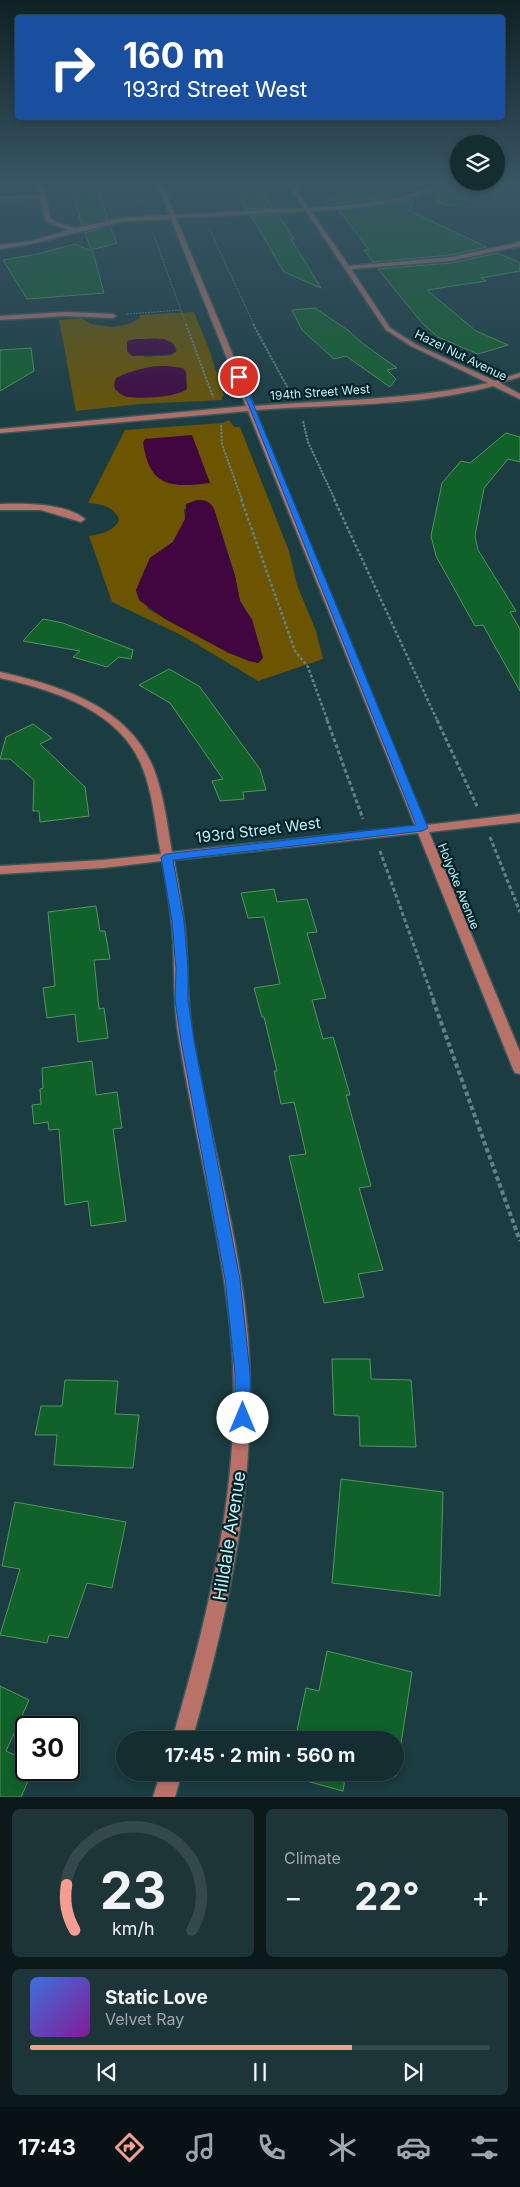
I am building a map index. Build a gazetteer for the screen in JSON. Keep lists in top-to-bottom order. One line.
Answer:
{"streets":{"street":["Hazel Nut Avenue","194th Street West","193rd Street West","Holyoke Avenue","Hilldale Avenue"]},"crossings":[["Hazel Nut Avenue","194th Street West"],["194th Street West","Holyoke Avenue"],["193rd Street West","Holyoke Avenue"],["193rd Street West","Hilldale Avenue"]],"page":{"turn":["160 m","193rd Street West"],"limit":"30","trip":"17:45 · 2 min · 560 m","tile":"Climate","heat":["−","22°","+"],"song":["Static Love","Velvet Ray"],"tabs":"17:43","gauge":["23","km/h"]}}
